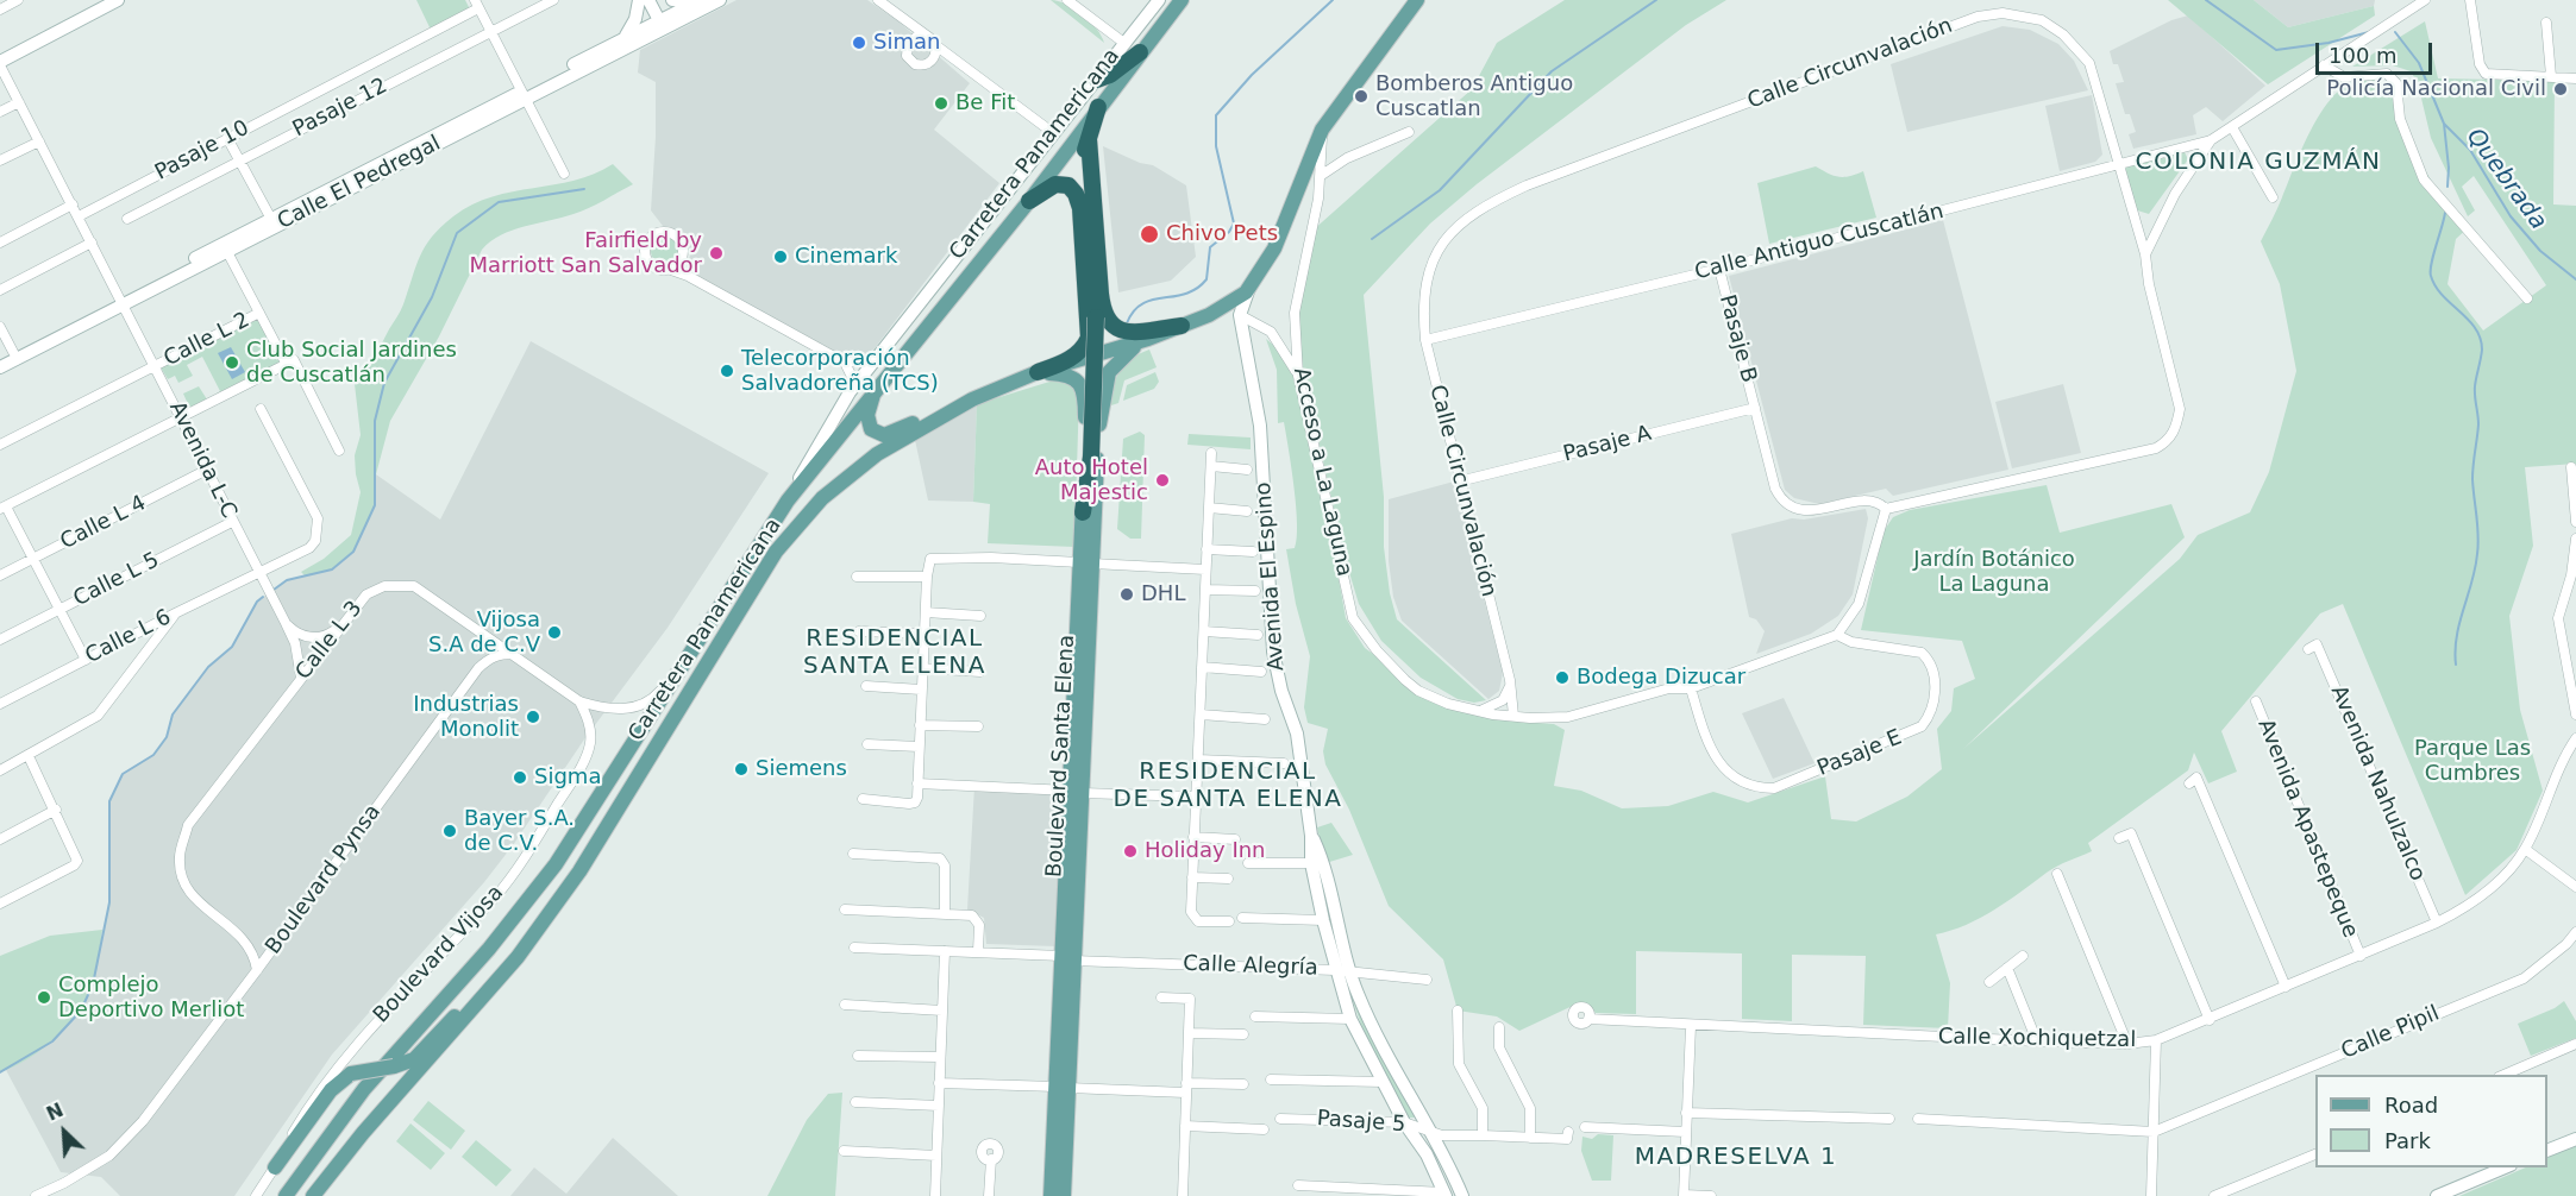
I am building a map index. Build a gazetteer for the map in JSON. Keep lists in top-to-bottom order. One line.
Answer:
{"streets":{"main road":["Carretera Panamericana","Calle El Pedregal","Avenida El Espino","Boulevard Santa Elena"],"street":["Calle Circunvalación","Pasaje 12","Pasaje 10","Calle Antiguo Cuscatlán","Pasaje B","Calle L 2","Pasaje A","Avenida L-C","Acceso a La Laguna","Calle L 4","Calle L 5","Calle L 6","Calle L 3","Pasaje E","Avenida Nahulzalco","Avenida Apastepeque","Boulevard Pynsa","Boulevard Vijosa","Calle Alegría","Calle Pipil","Calle Xochiquetzal","Pasaje 5"]},"crossings":[["Calle Circunvalación","Calle Antiguo Cuscatlán"],["Calle Circunvalación","Pasaje B"],["Calle Circunvalación","Pasaje A"],["Calle Circunvalación","Acceso a La Laguna"],["Pasaje 10","Avenida L-C"],["Carretera Panamericana","Acceso a La Laguna"],["Carretera Panamericana","Avenida El Espino"],["Carretera Panamericana","Calle L 3"],["Carretera Panamericana","Boulevard Santa Elena"],["Calle El Pedregal","Avenida L-C"],["Calle Antiguo Cuscatlán","Pasaje B"],["Pasaje B","Pasaje A"],["Calle L 2","Avenida L-C"],["Avenida L-C","Calle L 4"],["Avenida L-C","Calle L 5"],["Avenida L-C","Calle L 6"],["Avenida L-C","Calle L 3"],["Avenida El Espino","Calle Alegría"],["Avenida El Espino","Pasaje 5"],["Calle L 3","Boulevard Pynsa"],["Calle L 3","Boulevard Vijosa"],["Boulevard Santa Elena","Calle Alegría"],["Avenida Nahulzalco","Calle Xochiquetzal"],["Avenida Apastepeque","Calle Xochiquetzal"]],"districts":["COLONIA GUZMÁN","RESIDENCIAL SANTA ELENA","RESIDENCIAL DE SANTA ELENA","MADRESELVA 1"],"water":["Quebrada"],"parks":["Jardín Botánico La Laguna","Parque Las Cumbres"],"places":["Siman","Policía Nacional Civil","Bomberos Antiguo Cuscatlan","Be Fit","Chivo Pets","Fairfield by Marriott San Salvador","Cinemark","Club Social Jardines de Cuscatlán","Telecorporación Salvadoreña (TCS)","Auto Hotel Majestic","DHL","Vijosa S.A de C.V","Bodega Dizucar","Industrias Monolit","Siemens","Sigma","Bayer S.A. de C.V.","Holiday Inn","Complejo Deportivo Merliot"],"legend":["Road","Park"],"scale_bar":"100 m","north":"top left"}
